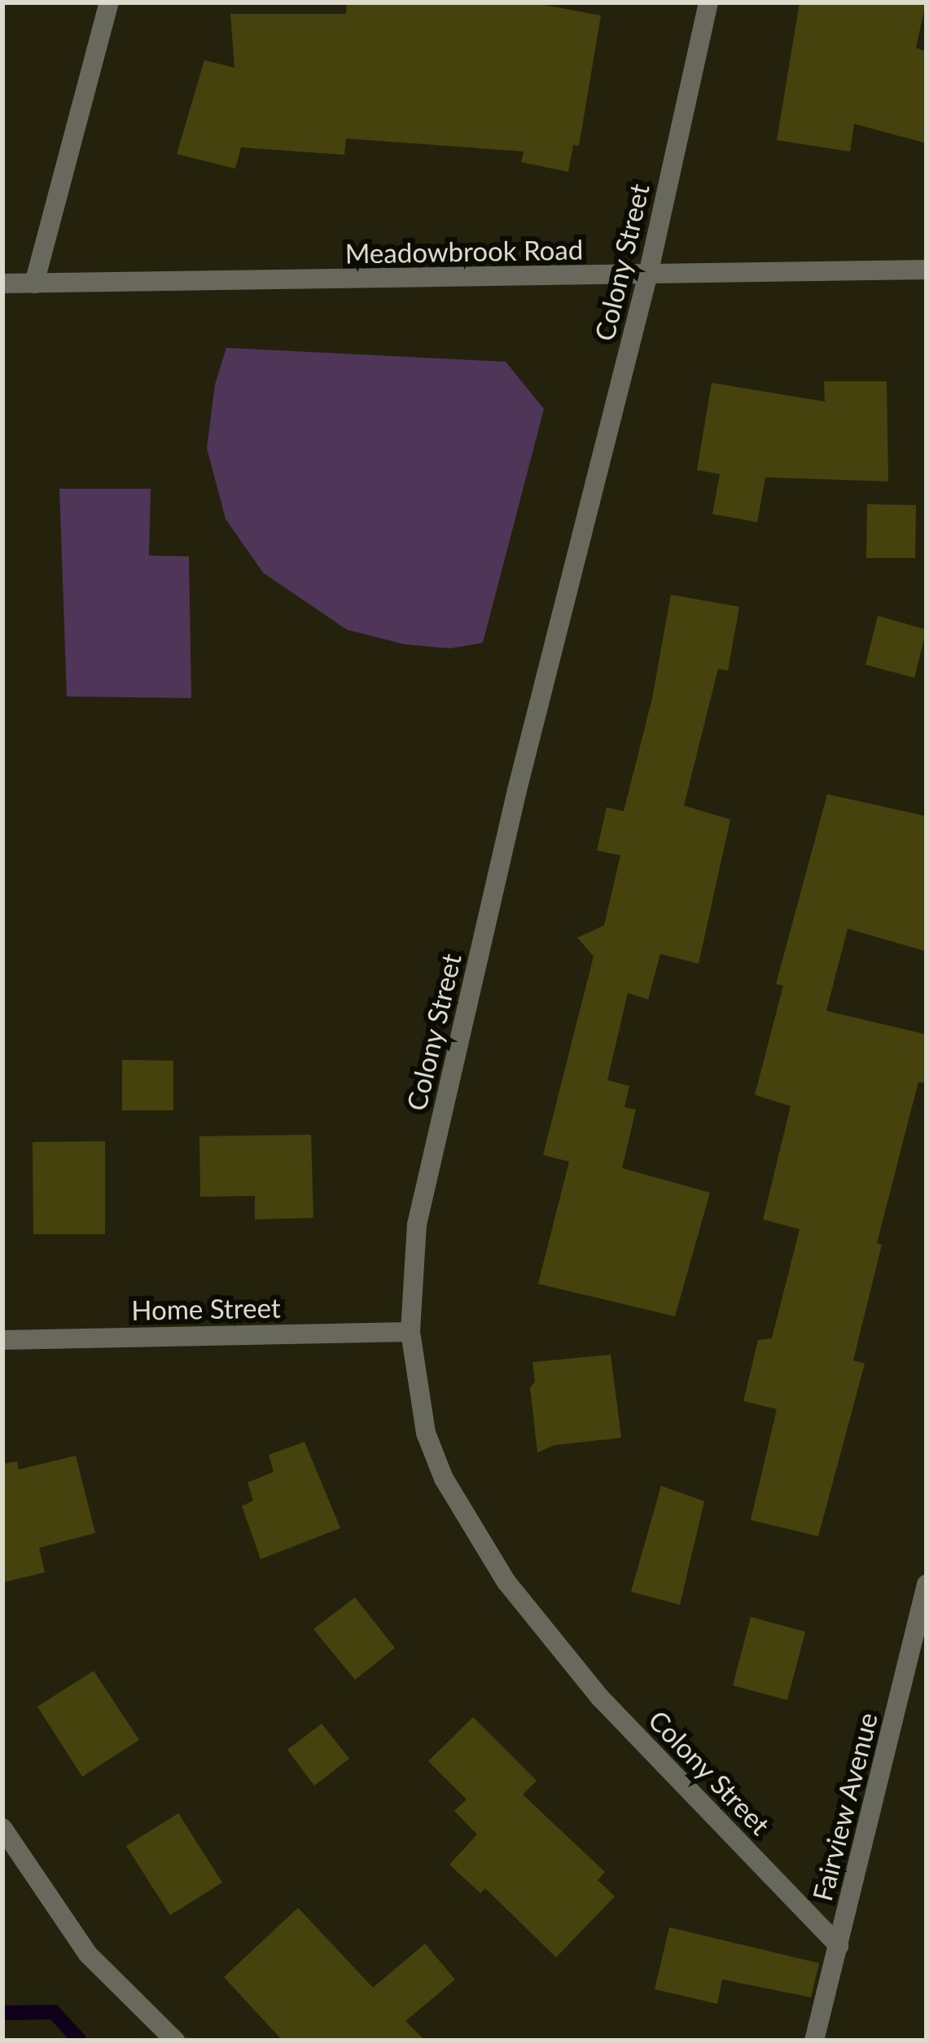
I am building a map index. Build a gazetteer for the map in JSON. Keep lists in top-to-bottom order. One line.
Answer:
{"streets":{"street":["Meadowbrook Road","Colony Street","Home Street","Fairview Avenue"]},"crossings":[["Meadowbrook Road","Colony Street"],["Colony Street","Home Street"],["Colony Street","Fairview Avenue"]]}
